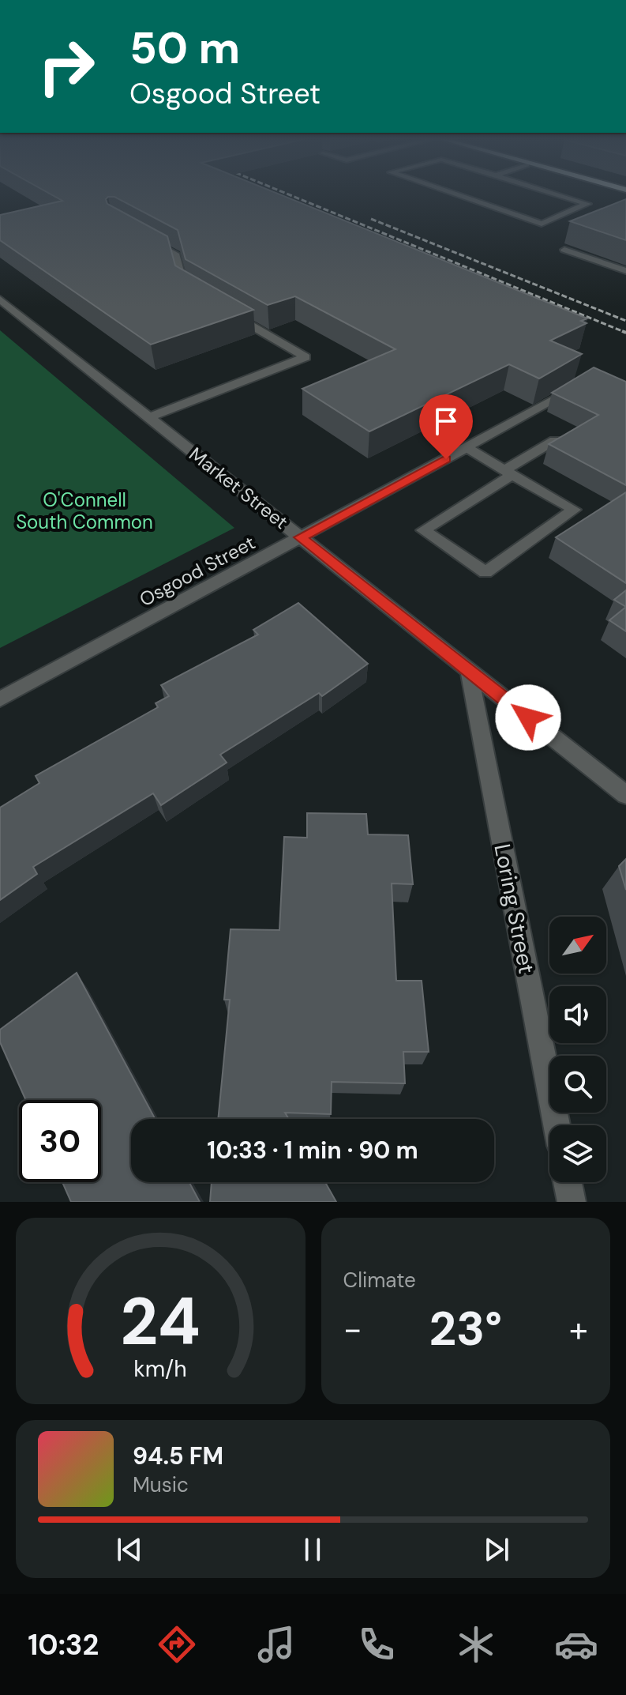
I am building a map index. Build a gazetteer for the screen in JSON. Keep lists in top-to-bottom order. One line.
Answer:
{"streets":{"street":["Market Street","Osgood Street","Loring Street"]},"crossings":[["Market Street","Osgood Street"],["Market Street","Loring Street"]],"parks":["O'Connell South Common"],"north":"top right","page":{"turn":["50 m","Osgood Street"],"limit":"30","trip":"10:33 · 1 min · 90 m","tile":"Climate","heat":["−","23°","+"],"song":["94.5 FM","Music"],"tabs":"10:32","gauge":["24","km/h"]}}
